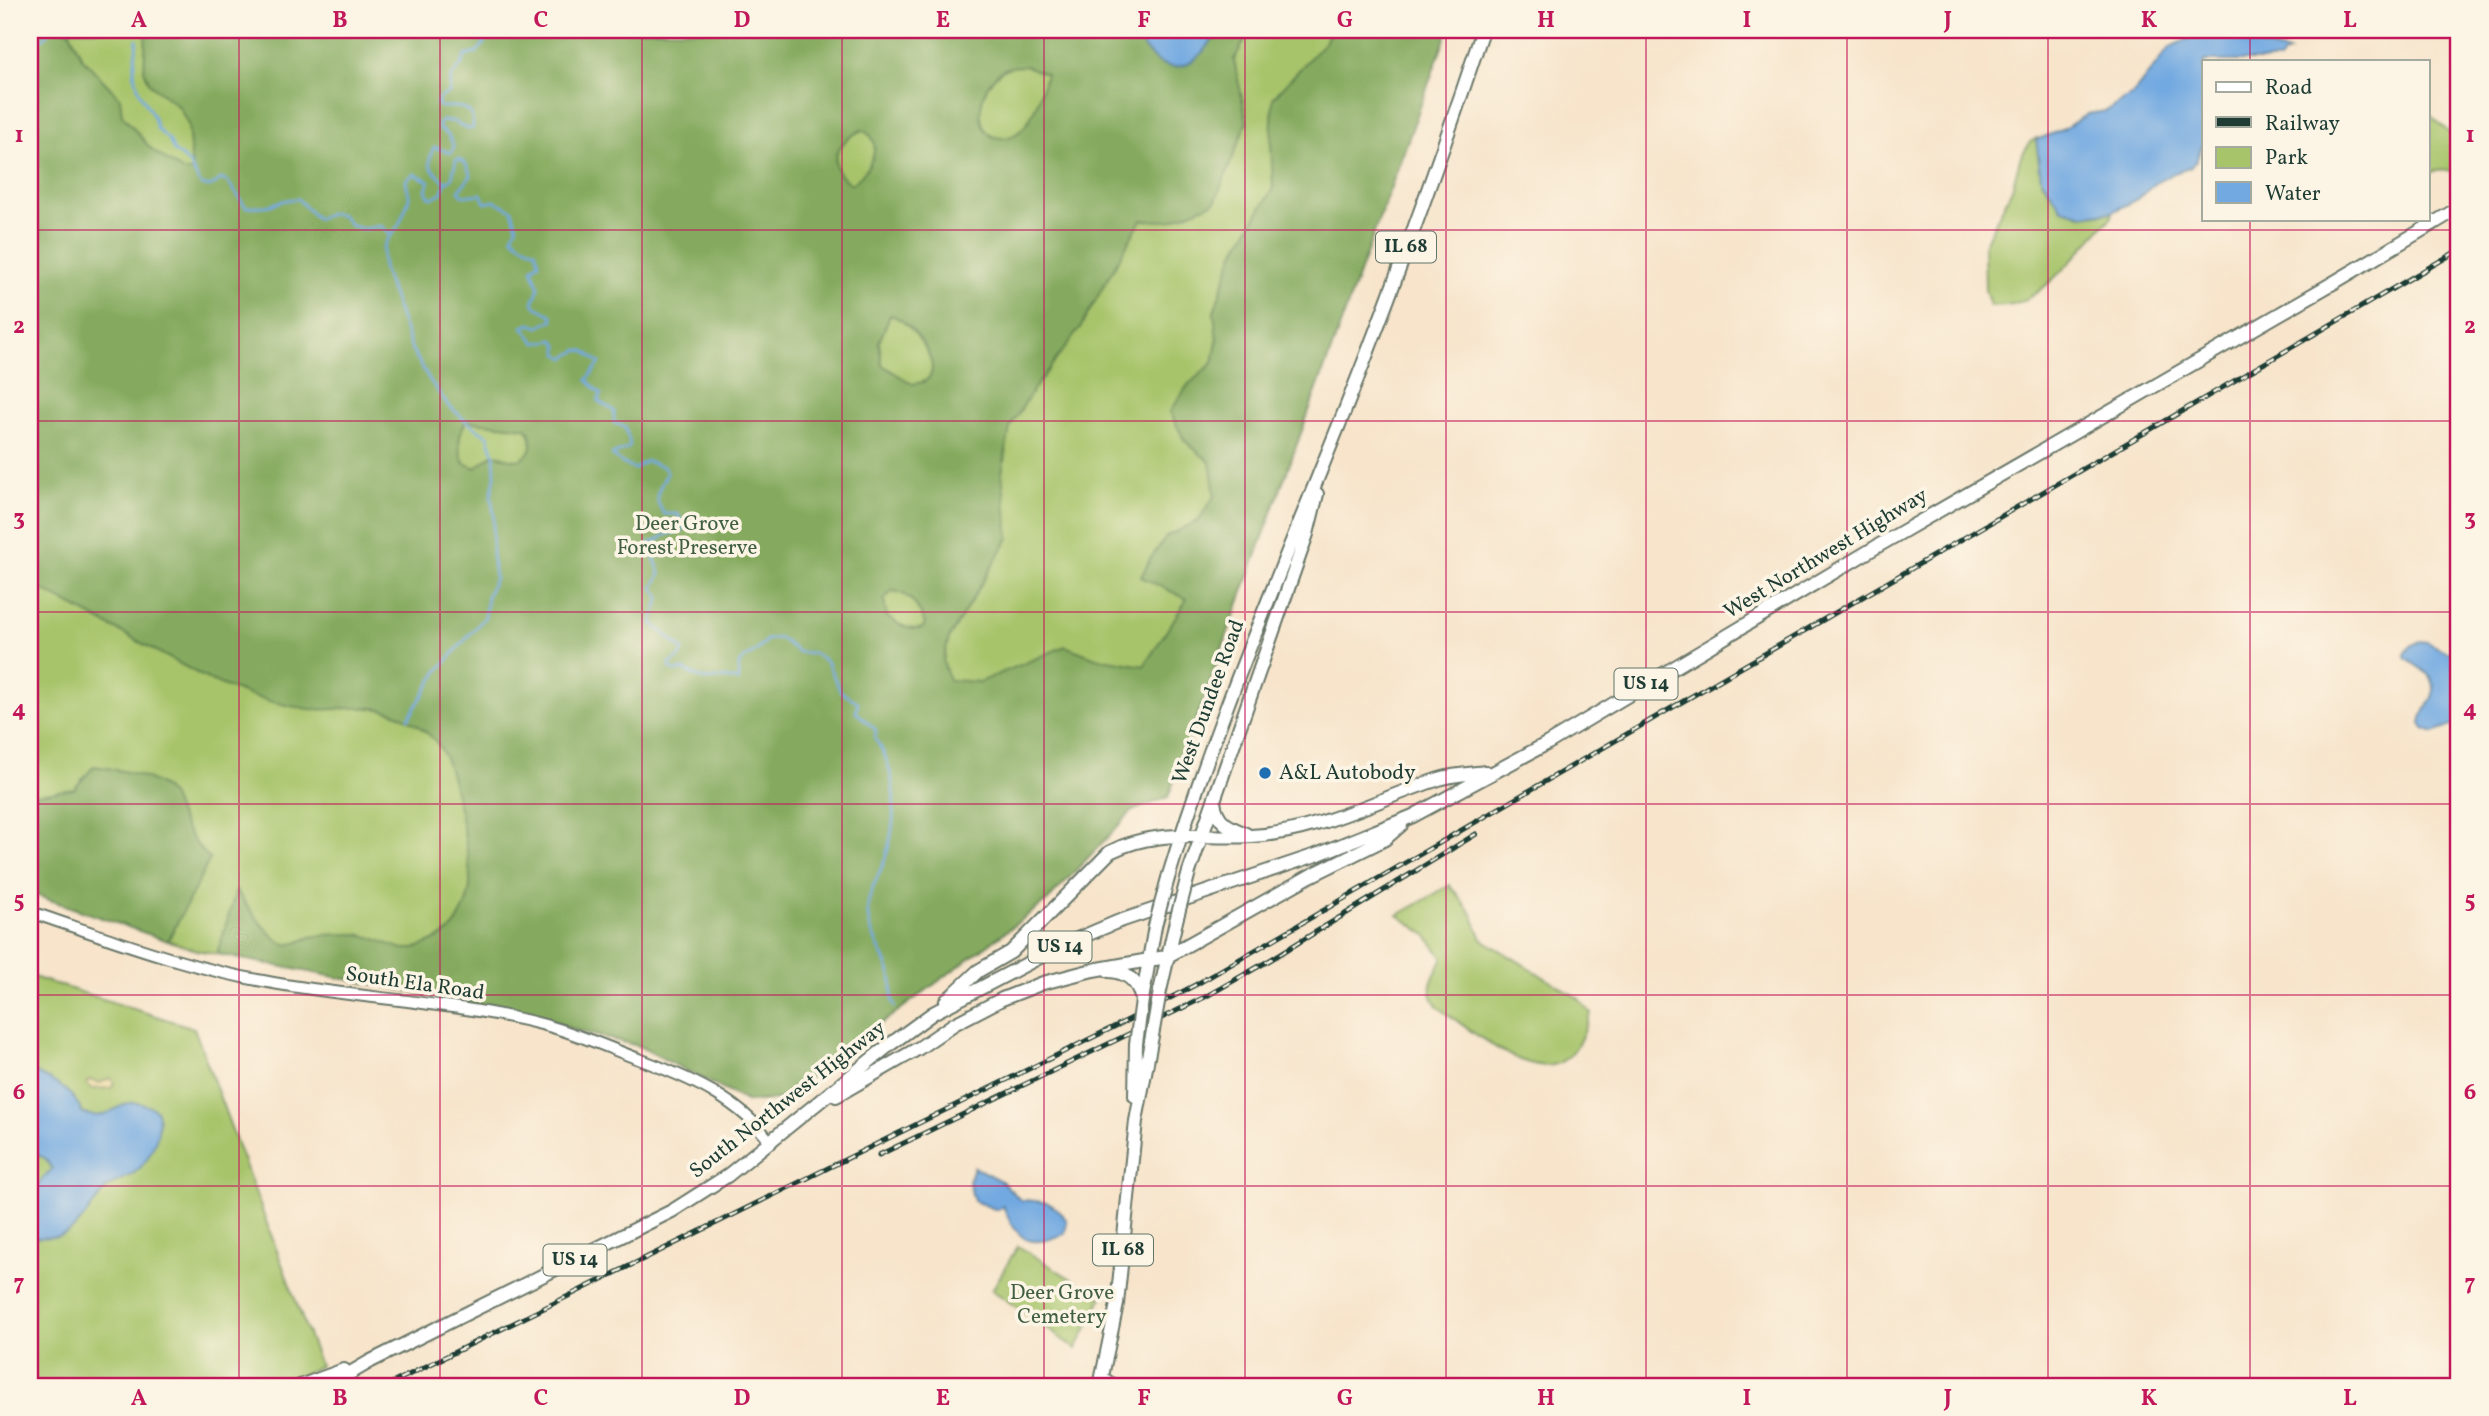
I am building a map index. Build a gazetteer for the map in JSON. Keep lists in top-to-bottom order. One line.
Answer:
{"streets":{"main road":["IL 68","West Northwest Highway","US 14","West Dundee Road","South Ela Road","South Northwest Highway"]},"crossings":[["IL 68","West Dundee Road"],["West Northwest Highway","South Northwest Highway"],["South Ela Road","South Northwest Highway"]],"parks":["Deer Grove Forest Preserve","Deer Grove Cemetery"],"places":["A&L Autobody"],"legend":["Road","Railway","Park","Water"],"grid":{"columns":["A","B","C","D","E","F","G","H","I","J","K","L"],"rows":["1","2","3","4","5","6","7"]}}
